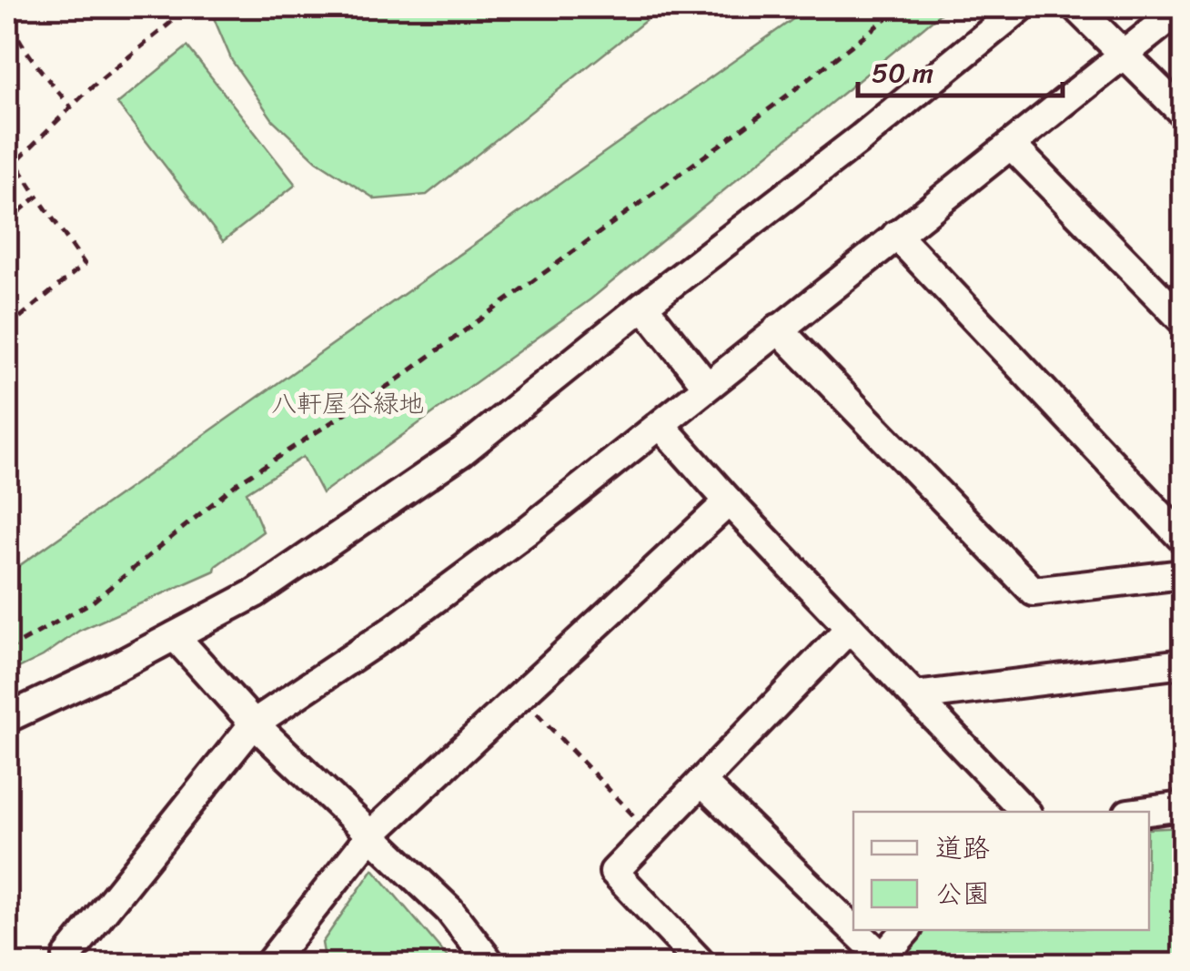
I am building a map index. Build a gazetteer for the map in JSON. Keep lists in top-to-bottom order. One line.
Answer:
{"parks":["八軒屋谷緑地"],"legend":["道路","公園"],"scale_bar":"50 m"}
